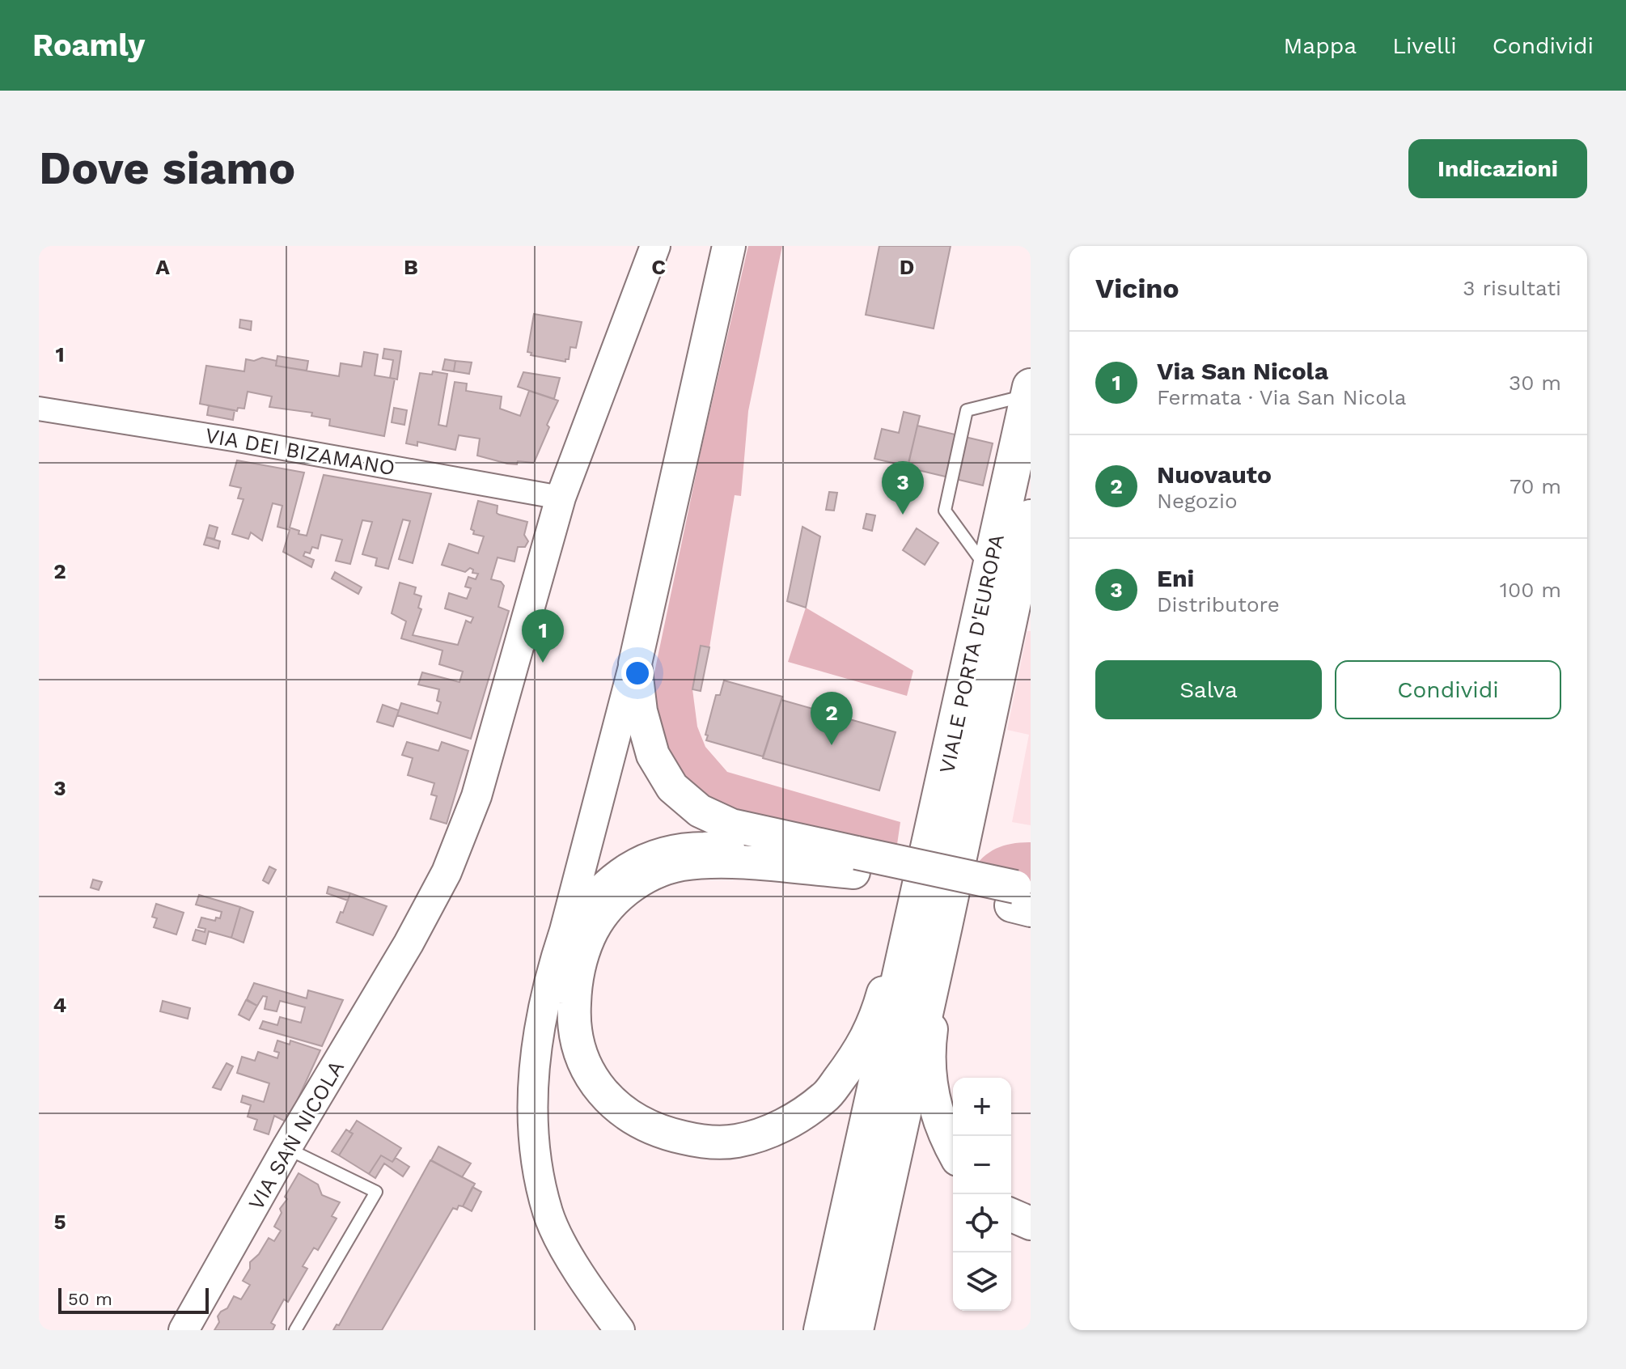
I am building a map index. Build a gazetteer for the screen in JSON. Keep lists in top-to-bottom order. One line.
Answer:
{"streets":{"highway":["VIALE PORTA D'EUROPA"],"street":["VIA DEI BIZAMANO","VIA SAN NICOLA"]},"crossings":[["VIA DEI BIZAMANO","VIA SAN NICOLA"]],"scale_bar":"50 m","page":{"header":"Roamly","nav":["Mappa","Livelli","Condividi"],"buttons":["Indicazioni",["Salva","Condividi"]],"title":"Dove siamo","heading":["Vicino","3 risultati"],"list":[{"mark":"1","name":"Via San Nicola","note":"Fermata · Via San Nicola","value":"30 m"},{"mark":"2","name":"Nuovauto","note":"Negozio","value":"70 m"},{"mark":"3","name":"Eni","note":"Distributore","value":"100 m"}],"pins":["3","1","2"],"map_buttons":["+","−"],"scale":"50 m"},"grid":{"columns":["A","B","C","D"],"rows":["1","2","3","4","5"]}}
